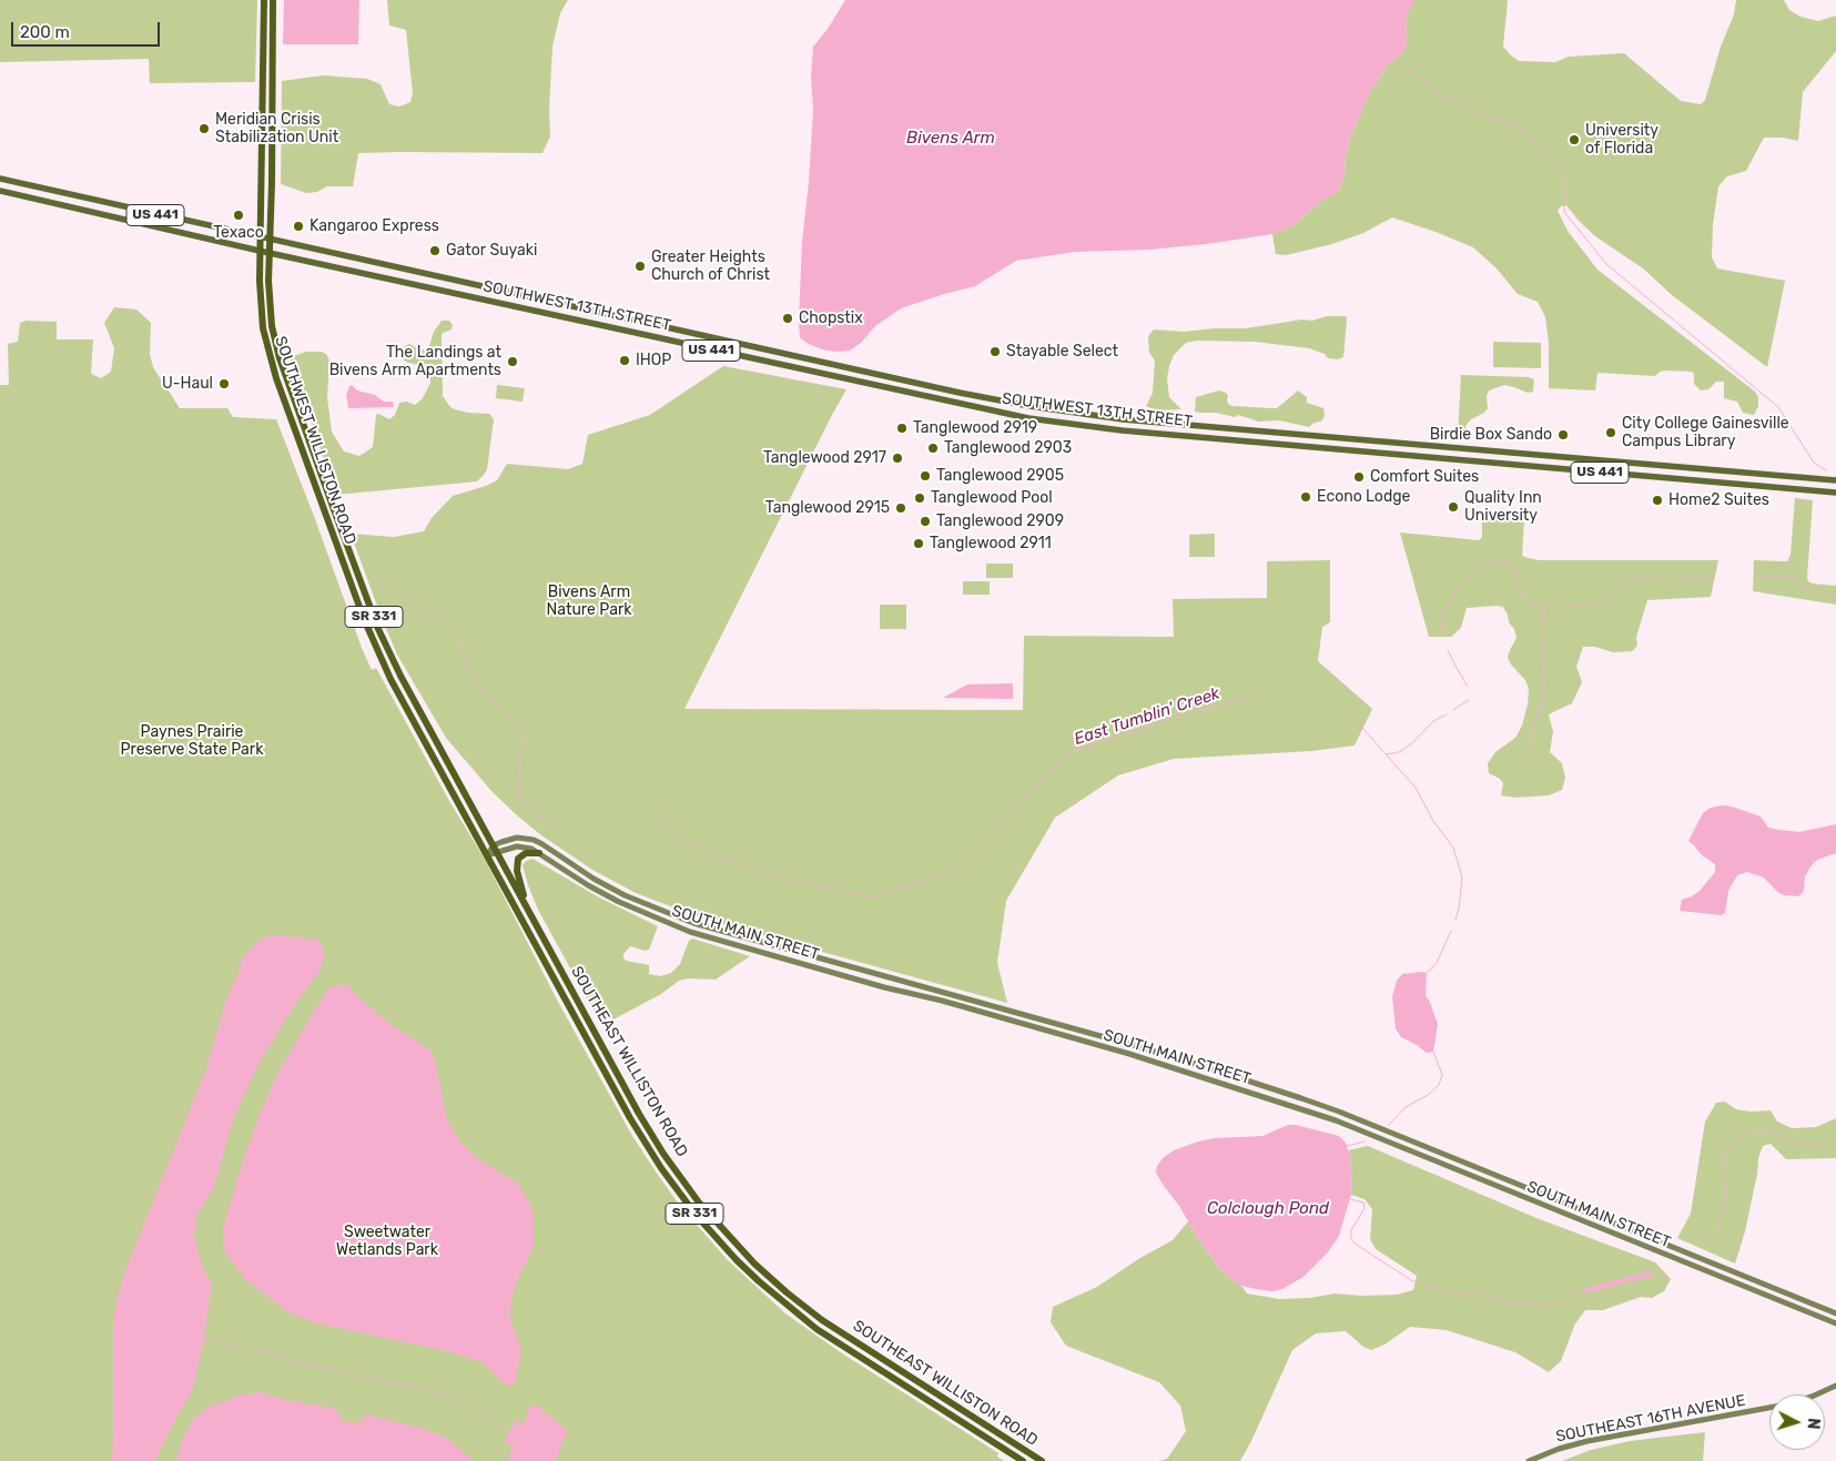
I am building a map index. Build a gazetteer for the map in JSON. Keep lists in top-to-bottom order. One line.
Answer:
{"streets":{"highway":["SOUTHWEST WILLISTON ROAD","SR 331","SOUTHEAST WILLISTON ROAD"],"main road":["US 441","SOUTHWEST 13TH STREET","SOUTH MAIN STREET","SOUTHEAST 16TH AVENUE"]},"crossings":[["US 441","SOUTHWEST 13TH STREET"],["US 441","SOUTHWEST WILLISTON ROAD"],["SOUTHWEST 13TH STREET","SOUTHWEST WILLISTON ROAD"],["SOUTHWEST WILLISTON ROAD","SOUTH MAIN STREET"],["SOUTHWEST WILLISTON ROAD","SOUTHEAST WILLISTON ROAD"],["SOUTH MAIN STREET","SOUTHEAST WILLISTON ROAD"]],"water":["Bivens Arm","East Tumblin' Creek","Colclough Pond"],"parks":["Bivens Arm Nature Park","Paynes Prairie Preserve State Park","Sweetwater Wetlands Park"],"places":["Meridian Crisis Stabilization Unit","University of Florida","Texaco","Kangaroo Express","Gator Suyaki","Greater Heights Church of Christ","Chopstix","Stayable Select","IHOP","The Landings at Bivens Arm Apartments","U-Haul","Tanglewood 2919","City College Gainesville Campus Library","Birdie Box Sando","Tanglewood 2903","Tanglewood 2917","Tanglewood 2905","Comfort Suites","Econo Lodge","Tanglewood Pool","Home2 Suites","Quality Inn University","Tanglewood 2915","Tanglewood 2909","Tanglewood 2911"],"scale_bar":"200 m","north":"right"}
